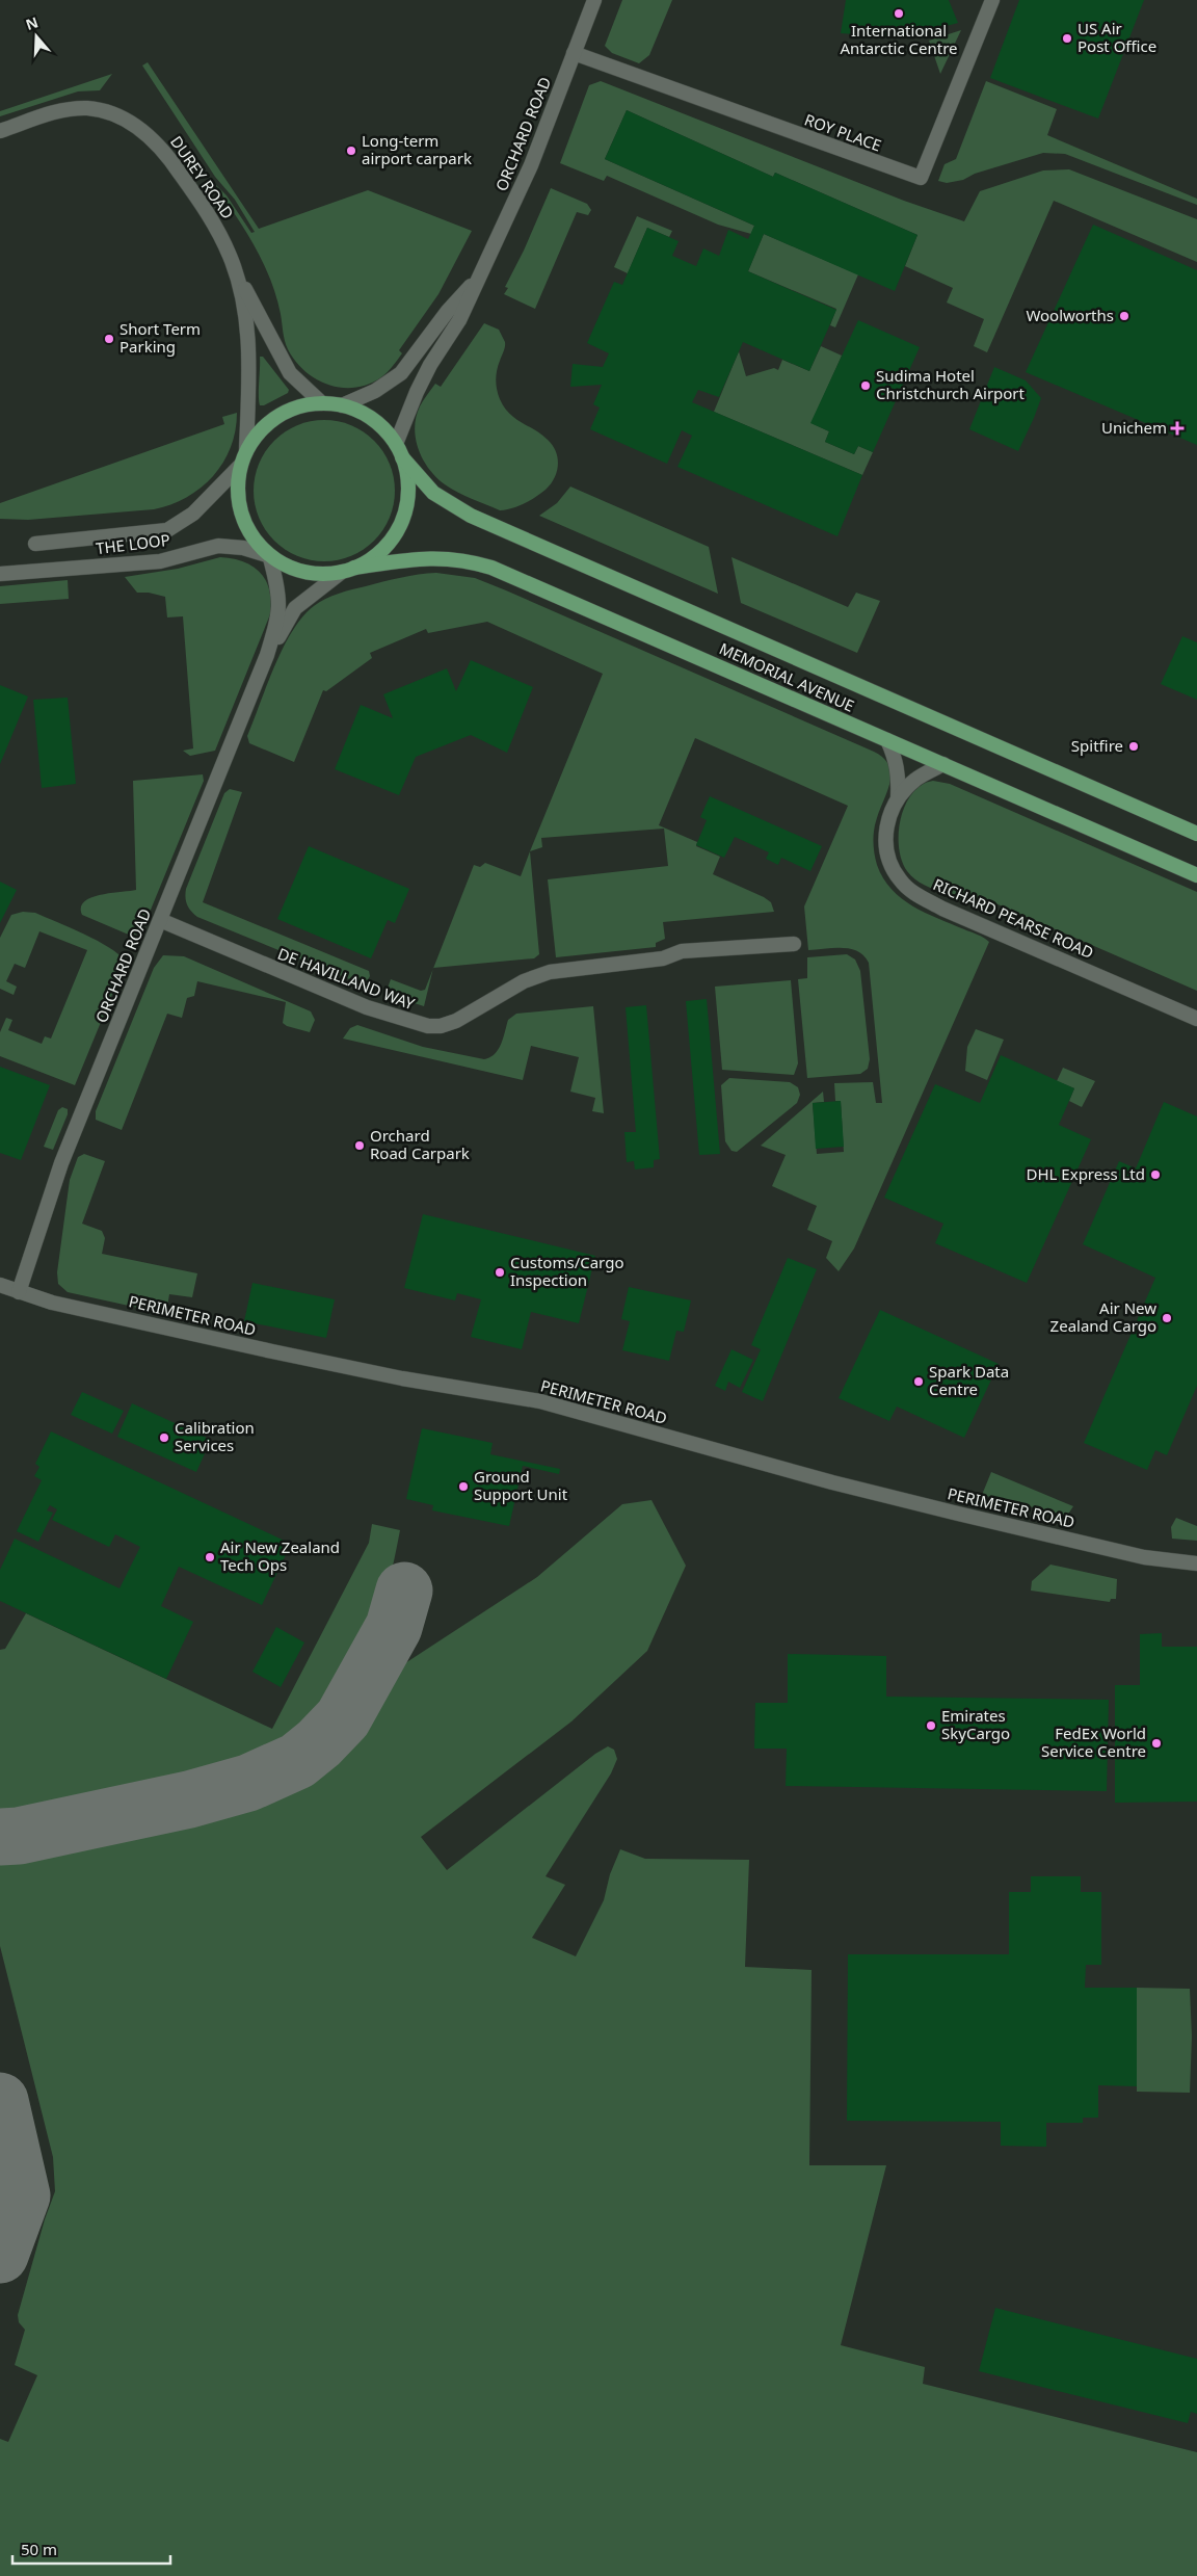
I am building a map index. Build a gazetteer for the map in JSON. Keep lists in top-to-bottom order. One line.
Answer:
{"streets":{"main road":["MEMORIAL AVENUE"],"street":["ROY PLACE","ORCHARD ROAD","DUREY ROAD","THE LOOP","RICHARD PEARSE ROAD","DE HAVILLAND WAY","PERIMETER ROAD"]},"crossings":[["ROY PLACE","ORCHARD ROAD"],["ORCHARD ROAD","DUREY ROAD"],["ORCHARD ROAD","THE LOOP"],["ORCHARD ROAD","MEMORIAL AVENUE"],["ORCHARD ROAD","DE HAVILLAND WAY"],["ORCHARD ROAD","PERIMETER ROAD"],["DUREY ROAD","THE LOOP"],["DUREY ROAD","MEMORIAL AVENUE"],["THE LOOP","MEMORIAL AVENUE"],["MEMORIAL AVENUE","RICHARD PEARSE ROAD"]],"places":{"other":["International Antarctic Centre","US Air Post Office","Long-term airport carpark","Woolworths","Short Term Parking","Sudima Hotel Christchurch Airport","Spitfire","Orchard Road Carpark","DHL Express Ltd","Customs/Cargo Inspection","Air New Zealand Cargo","Spark Data Centre","Calibration Services","Ground Support Unit","Air New Zealand Tech Ops","Emirates SkyCargo","FedEx World Service Centre"],"health":["Unichem"]},"scale_bar":"50 m","north":"top"}
